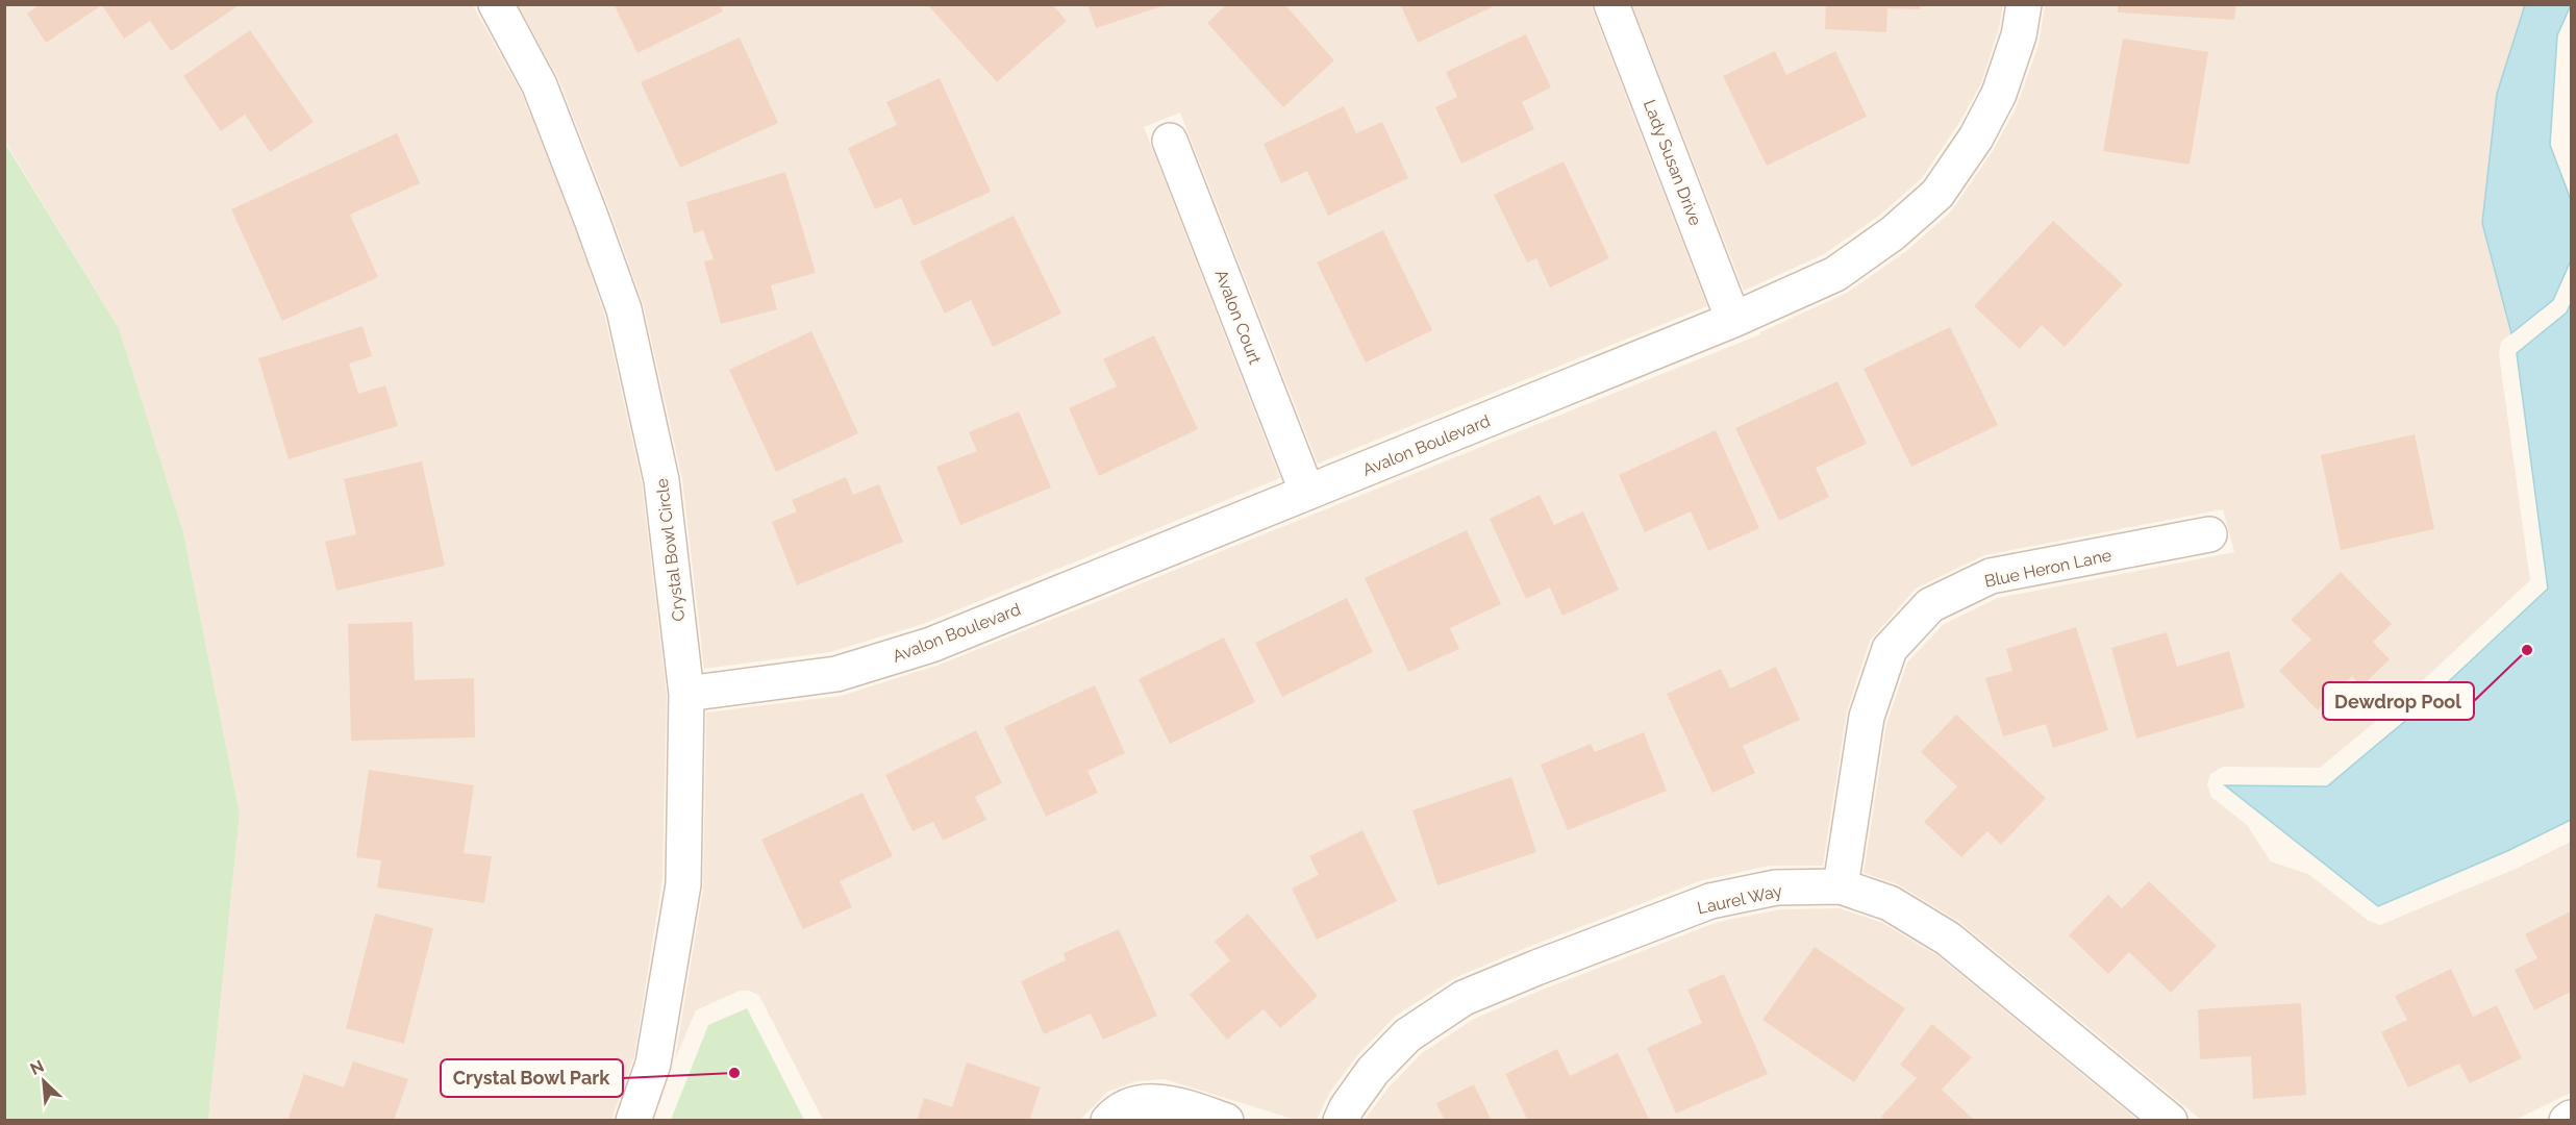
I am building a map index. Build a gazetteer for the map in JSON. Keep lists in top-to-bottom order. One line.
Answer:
{"streets":{"street":["Lady Susan Drive","Avalon Court","Avalon Boulevard","Crystal Bowl Circle","Blue Heron Lane","Laurel Way"]},"crossings":[["Lady Susan Drive","Avalon Boulevard"],["Avalon Court","Avalon Boulevard"],["Avalon Boulevard","Crystal Bowl Circle"],["Blue Heron Lane","Laurel Way"]],"places":["Dewdrop Pool","Crystal Bowl Park"],"north":"top left"}
